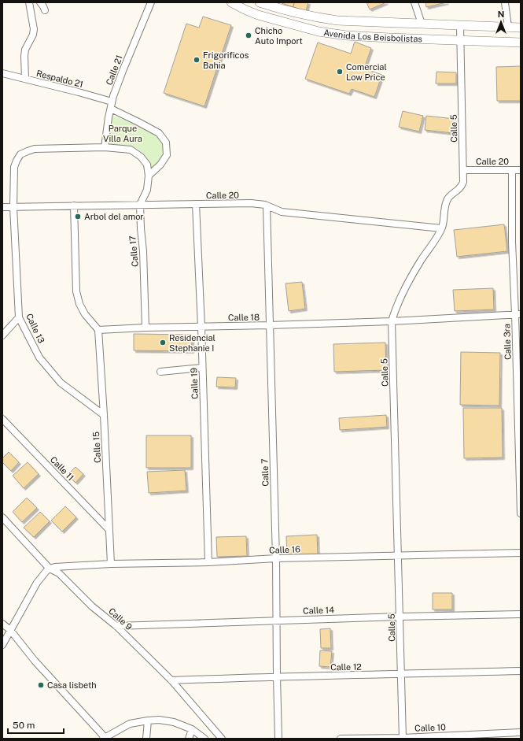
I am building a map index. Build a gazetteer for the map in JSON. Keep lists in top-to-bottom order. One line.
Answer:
{"streets":{"main road":["Avenida Los Beisbolistas"],"street":["Calle 21","Respaldo 21","Calle 5","Calle 20","Calle 17","Calle 18","Calle 13","Calle 3ra","Calle 19","Calle 15","Calle 11","Calle 7","Calle 16","Calle 14","Calle 9","Calle 12","Calle 10"]},"crossings":[["Avenida Los Beisbolistas","Calle 5"],["Calle 21","Respaldo 21"],["Calle 21","Calle 17"],["Calle 21","Calle 13"],["Calle 5","Calle 20"],["Calle 5","Calle 18"],["Calle 5","Calle 16"],["Calle 5","Calle 14"],["Calle 5","Calle 12"],["Calle 5","Calle 10"],["Calle 20","Calle 17"],["Calle 20","Calle 13"],["Calle 20","Calle 3ra"],["Calle 20","Calle 19"],["Calle 20","Calle 7"],["Calle 17","Calle 18"],["Calle 17","Calle 13"],["Calle 18","Calle 3ra"],["Calle 18","Calle 19"],["Calle 18","Calle 15"],["Calle 18","Calle 7"],["Calle 13","Calle 15"],["Calle 19","Calle 16"],["Calle 15","Calle 11"],["Calle 15","Calle 16"],["Calle 7","Calle 16"],["Calle 7","Calle 14"],["Calle 7","Calle 12"],["Calle 16","Calle 9"],["Calle 14","Calle 9"],["Calle 9","Calle 12"]],"parks":["Parque Villa Aura"],"places":["Chicho Auto Import","Frigorificos Bahia","Comercial Low Price","Arbol del amor","Residencial Stephanie I","Casa lisbeth"],"scale_bar":"50 m","north":"top"}
